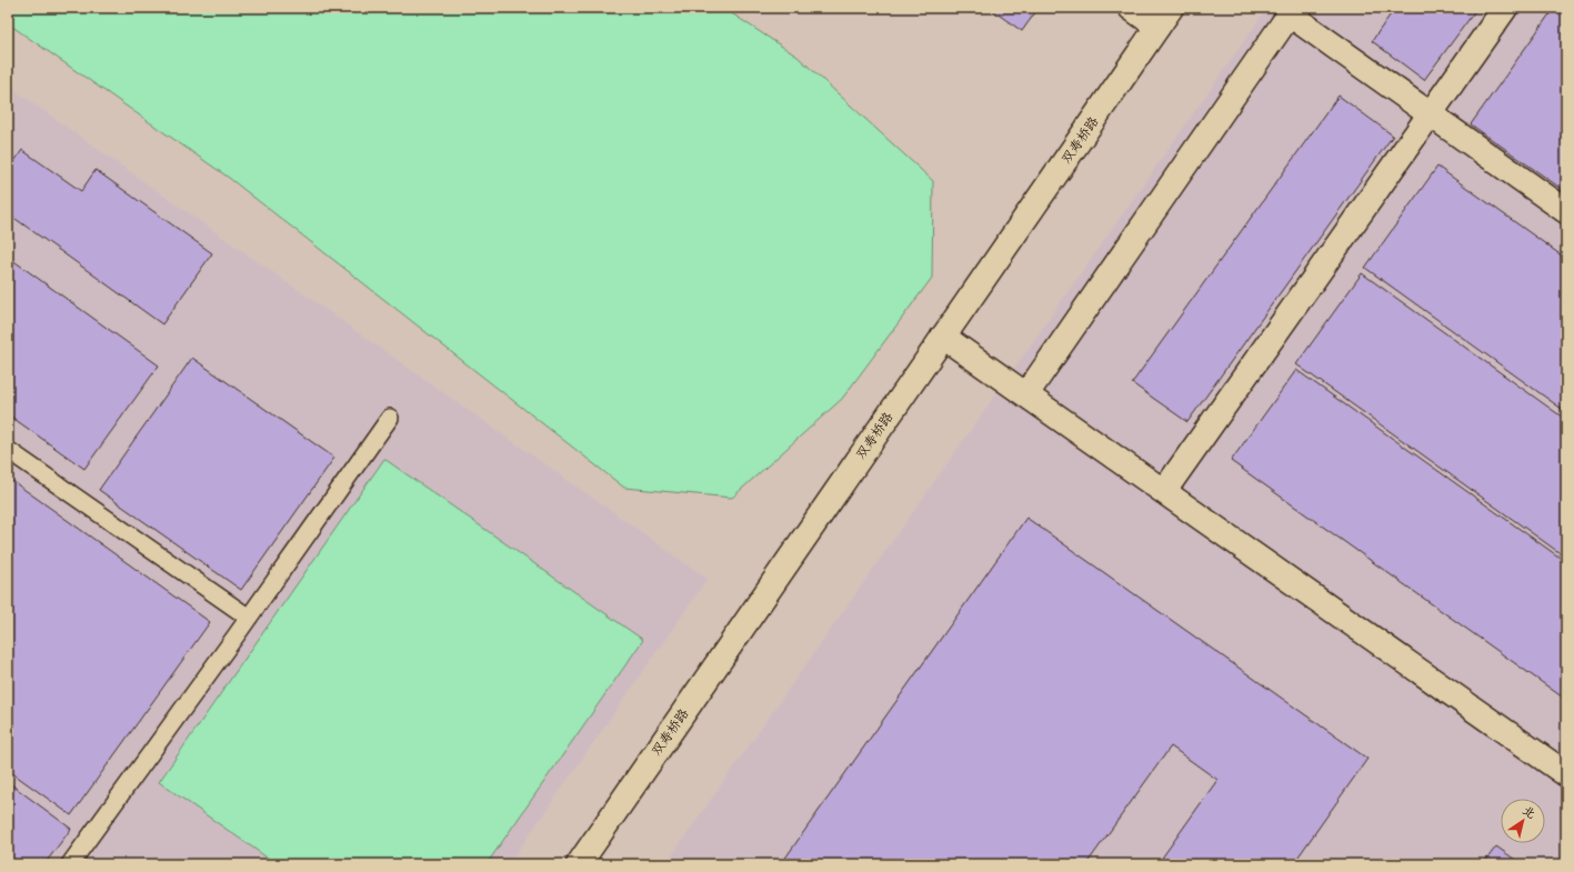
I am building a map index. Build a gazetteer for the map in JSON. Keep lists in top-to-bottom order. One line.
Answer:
{"streets":{"street":["双寿桥路"]},"north":"top right"}
